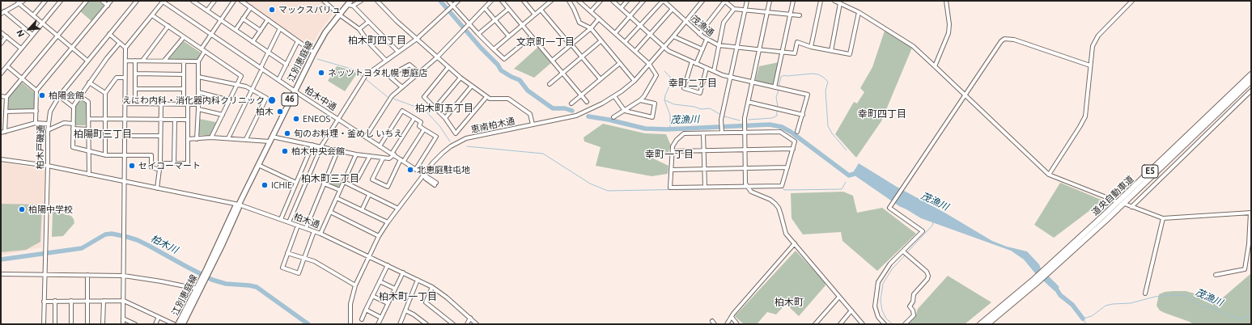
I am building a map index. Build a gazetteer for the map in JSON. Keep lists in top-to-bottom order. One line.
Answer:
{"streets":{"highway":["E5","道央自動車道"],"main road":["江別恵庭線","46"],"street":["茂漁通","柏木中通","恵南柏木通","柏木戸磯通","柏木通"]},"crossings":[["茂漁通","恵南柏木通"],["江別恵庭線","柏木中通"],["江別恵庭線","柏木通"],["柏木中通","恵南柏木通"],["恵南柏木通","柏木通"],["柏木戸磯通","柏木通"]],"districts":["柏木町四丁目","文京町一丁目","幸町二丁目","柏木町五丁目","幸町四丁目","柏陽町三丁目","幸町一丁目","柏木町三丁目","柏木町一丁目","柏木町"],"water":["茂漁川","柏木川"],"places":["マックスバリュ","ネッツトヨタ札幌 恵庭店","柏陽会館","えにわ内科・消化器内科クリニック","柏木","ENEOS","旬のお料理・釜めし いちえ","柏木中央会館","セイコーマート","北恵庭駐屯地","ICHIE","柏陽中学校"],"north":"bottom left"}
